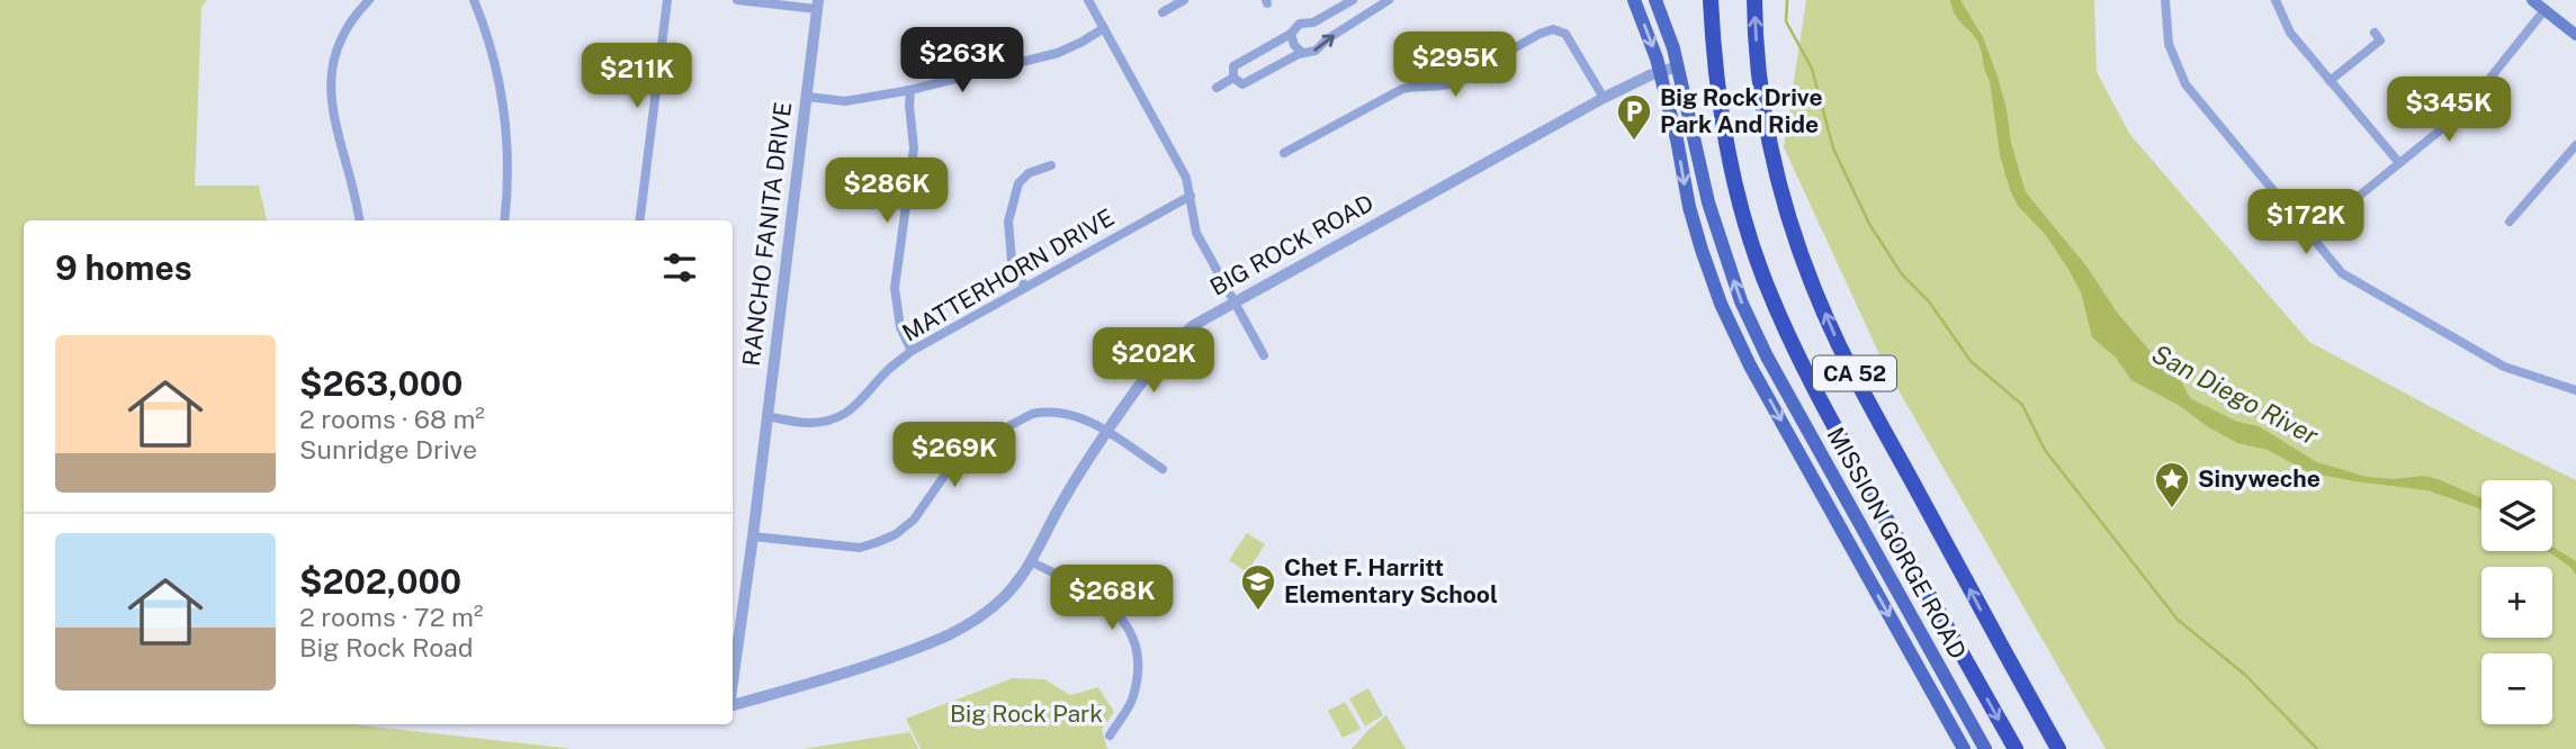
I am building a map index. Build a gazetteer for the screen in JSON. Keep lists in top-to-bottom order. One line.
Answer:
{"streets":{"highway":["CA 52"],"main road":["MISSION GORGE ROAD"],"street":["RANCHO FANITA DRIVE","BIG ROCK ROAD","MATTERHORN DRIVE"]},"crossings":[["RANCHO FANITA DRIVE","MATTERHORN DRIVE"],["BIG ROCK ROAD","MISSION GORGE ROAD"]],"water":["San Diego River"],"parks":["Big Rock Park"],"places":{"parking":["Big Rock Drive Park And Ride"],"place":["Sinyweche"],"school or university":["Chet F. Harritt Elementary School"]},"page":{"price":["$263K","$295K","$211K","$345K","$286K","$172K","$202K","$269K","$268K"],"heading":"9 homes","list":[{"name":"$263,000","note":"2 rooms · 68 m² · Sunridge Drive"},{"name":"$202,000","note":"2 rooms · 72 m² · Big Rock Road"}],"map_buttons":["+","−"]}}
